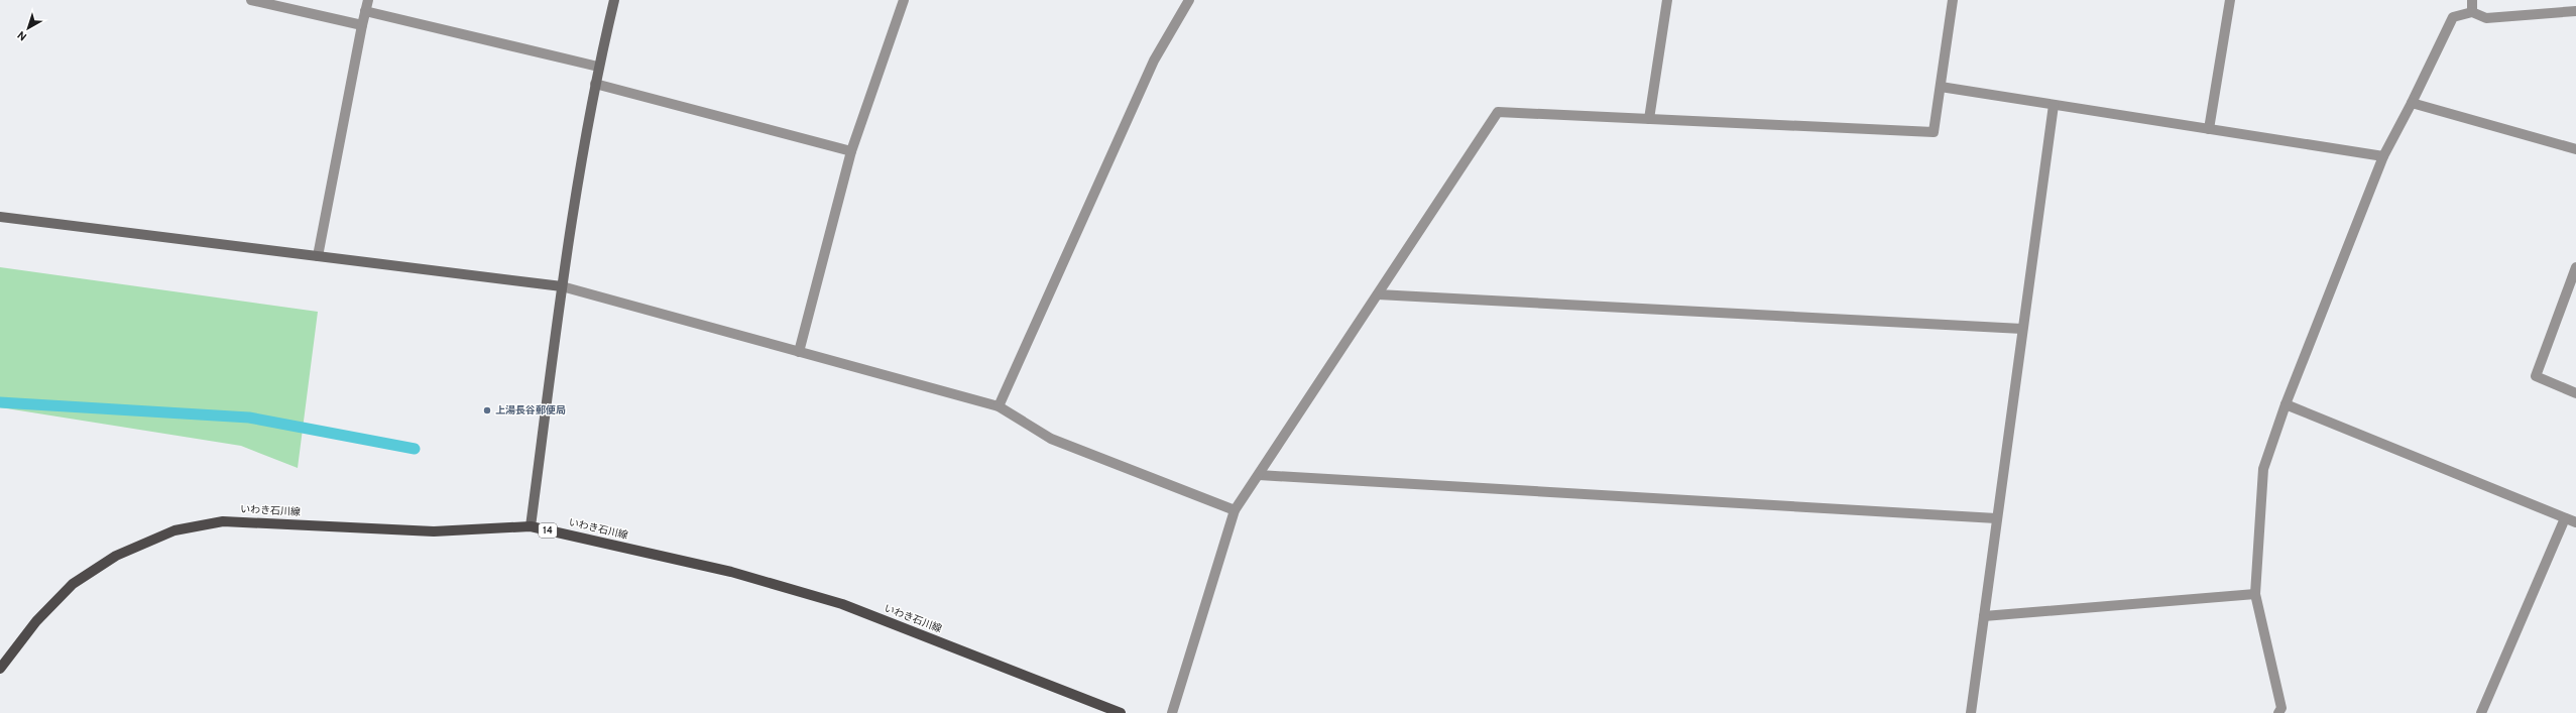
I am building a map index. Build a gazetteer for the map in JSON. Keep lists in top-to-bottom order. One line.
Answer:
{"streets":{"main road":["いわき石川線","14"]},"places":["上湯長谷郵便局"],"north":"bottom left"}
